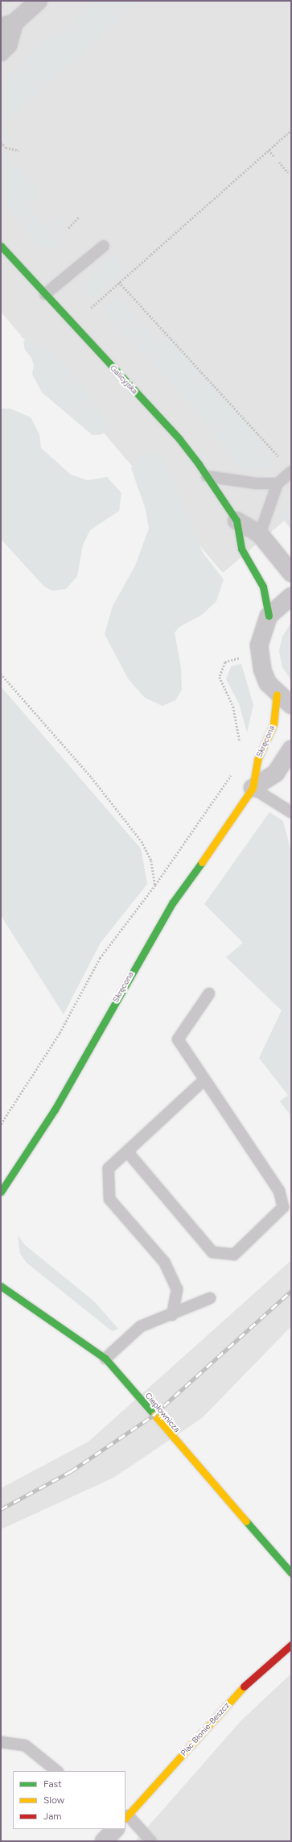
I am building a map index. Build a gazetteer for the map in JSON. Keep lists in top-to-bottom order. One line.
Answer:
{"streets":{"street":["Galicyjska","Skręcona","Ciepłownicza","Plac Błonie-Beszcz"]},"legend":["Fast","Slow","Jam"]}
